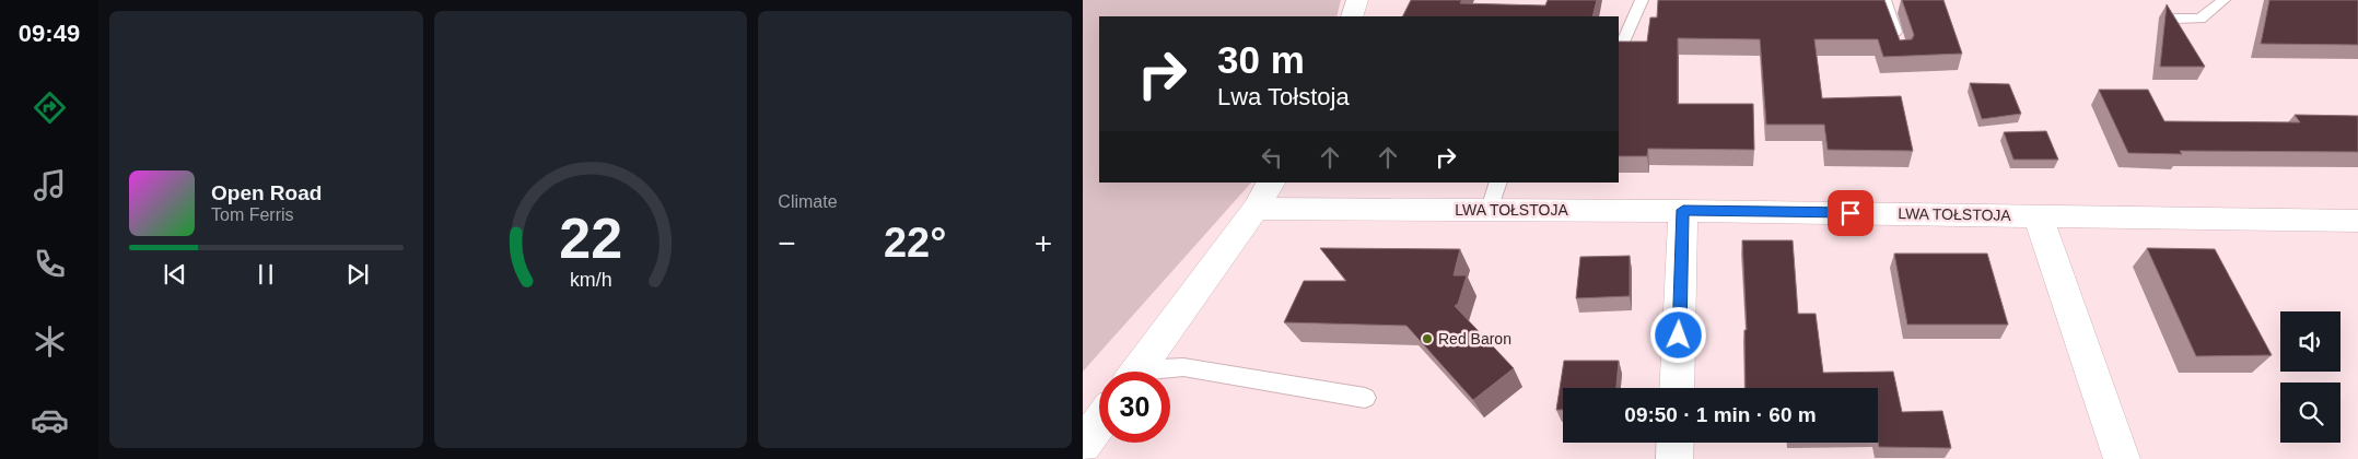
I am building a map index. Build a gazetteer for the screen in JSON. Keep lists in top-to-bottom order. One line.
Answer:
{"streets":{"street":["LWA TOŁSTOJA"]},"places":["Red Baron"],"page":{"tabs":"09:49","tile":"Climate","turn":["30 m","Lwa Tołstoja"],"song":["Open Road","Tom Ferris"],"heat":["−","22°","+"],"limit":"30","trip":"09:50 · 1 min · 60 m","gauge":["22","km/h"]}}
